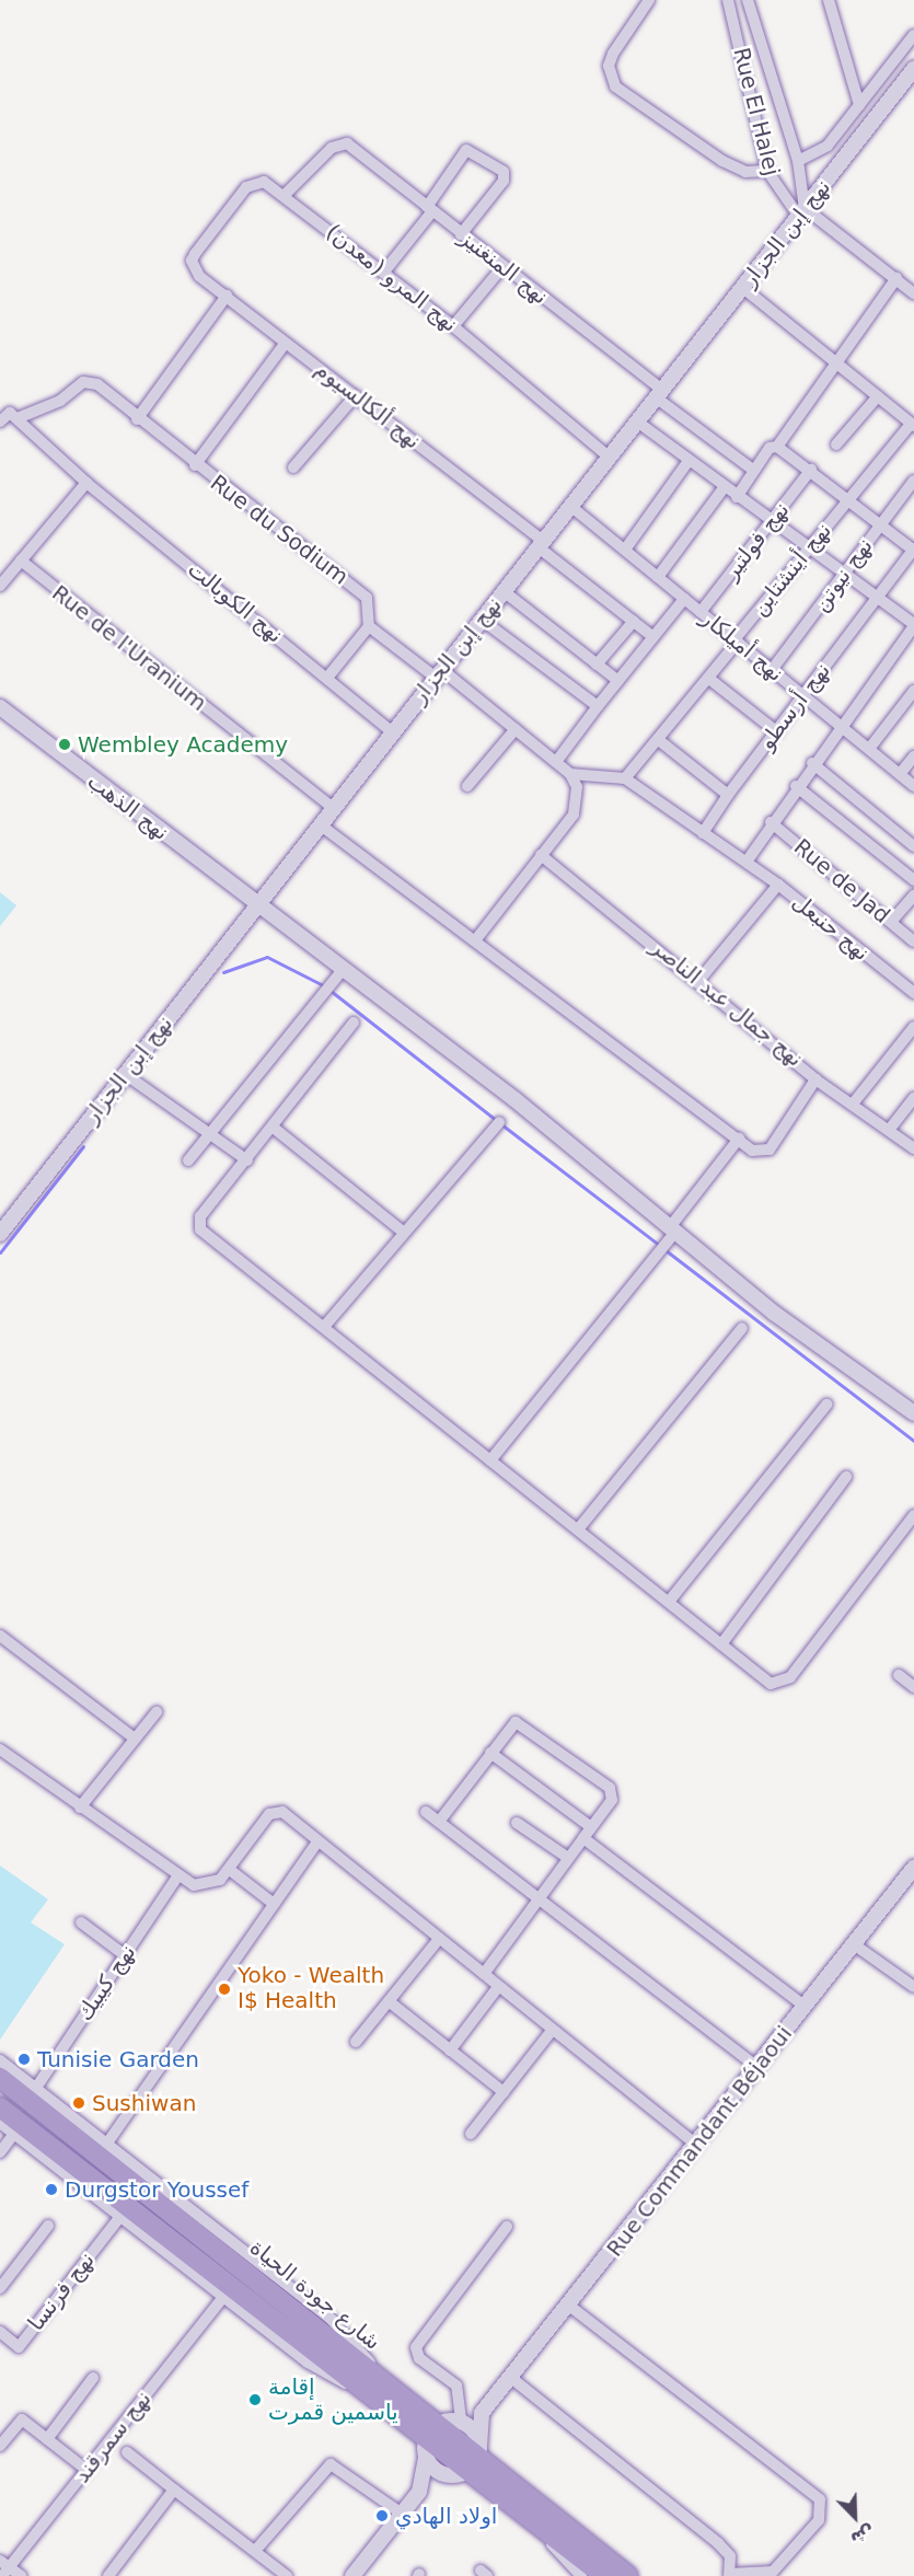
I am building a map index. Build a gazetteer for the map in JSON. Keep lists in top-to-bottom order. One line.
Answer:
{"streets":{"highway":["شارع جودة الحياة"],"street":["Rue El Halej","نهج إبن الجزار","نهج المنغنيز","نهج المرو (معدن)","نهج ألكالسيوم","Rue du Sodium","نهج فولتير","نهج أينشتاين","نهج نيوتن","نهج الكوبالت","نهج أميلكار","Rue de l'Uranium","نهج أرسطو","نهج الذهب","Rue de Jad","نهج حنبعل","نهج جمال عبد الناصر","نهج كيبيك","Rue Commandant Béjaoui","نهج فرنسا","نهج سمرقند"]},"crossings":[["Rue El Halej","نهج إبن الجزار"],["نهج إبن الجزار","نهج المنغنيز"],["نهج إبن الجزار","نهج المرو (معدن)"],["نهج إبن الجزار","نهج ألكالسيوم"],["نهج إبن الجزار","نهج الكوبالت"],["نهج إبن الجزار","نهج أميلكار"],["نهج إبن الجزار","Rue de l'Uranium"],["نهج إبن الجزار","نهج الذهب"],["نهج المنغنيز","نهج المرو (معدن)"],["نهج المرو (معدن)","نهج ألكالسيوم"],["Rue du Sodium","نهج الكوبالت"],["نهج فولتير","نهج أميلكار"],["نهج أينشتاين","نهج أميلكار"],["نهج أينشتاين","نهج حنبعل"],["نهج نيوتن","نهج أميلكار"],["نهج أميلكار","نهج أرسطو"],["نهج أرسطو","نهج حنبعل"]],"places":["Wembley Academy","Yoko - Wealth I$ Health","Tunisie Garden","Sushiwan","Durgstor Youssef","إقامة ياسمين قمرت","اولاد الهادي"],"north":"bottom right"}
